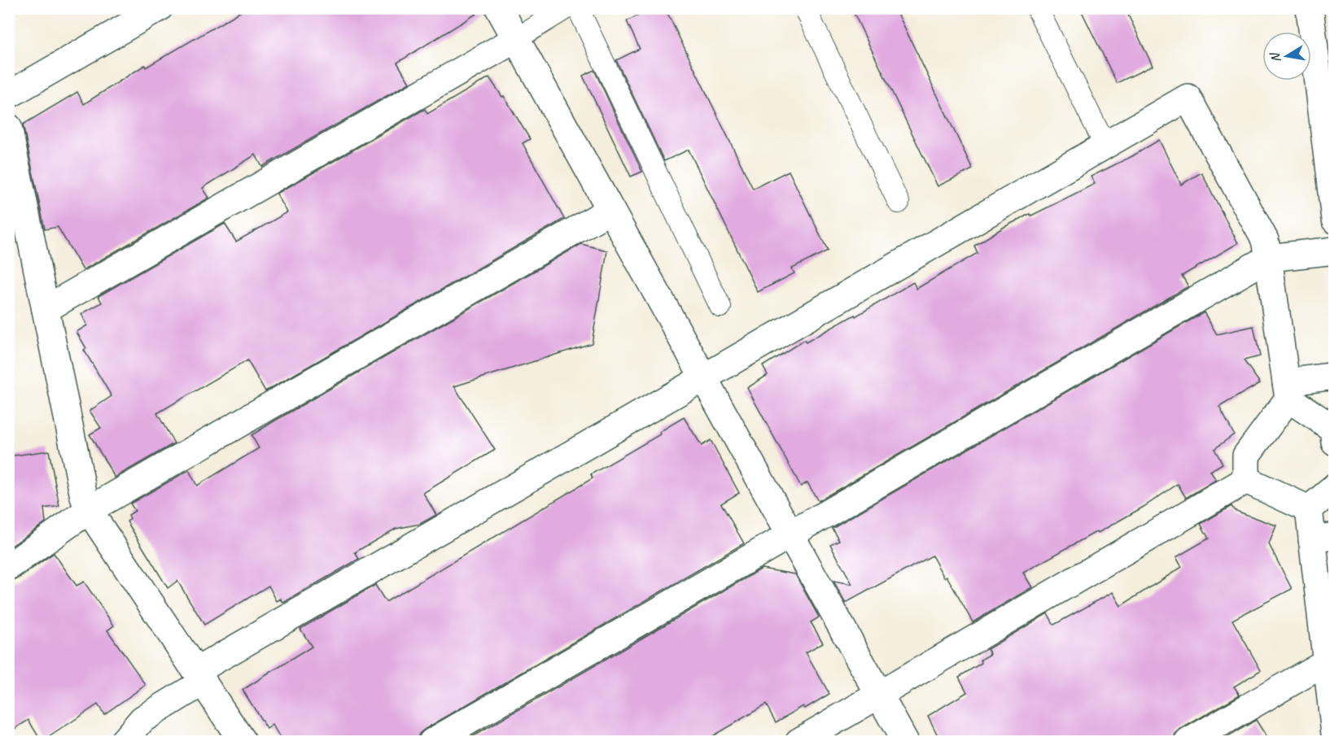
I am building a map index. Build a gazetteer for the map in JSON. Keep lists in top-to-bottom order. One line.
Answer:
{"north":"left"}
